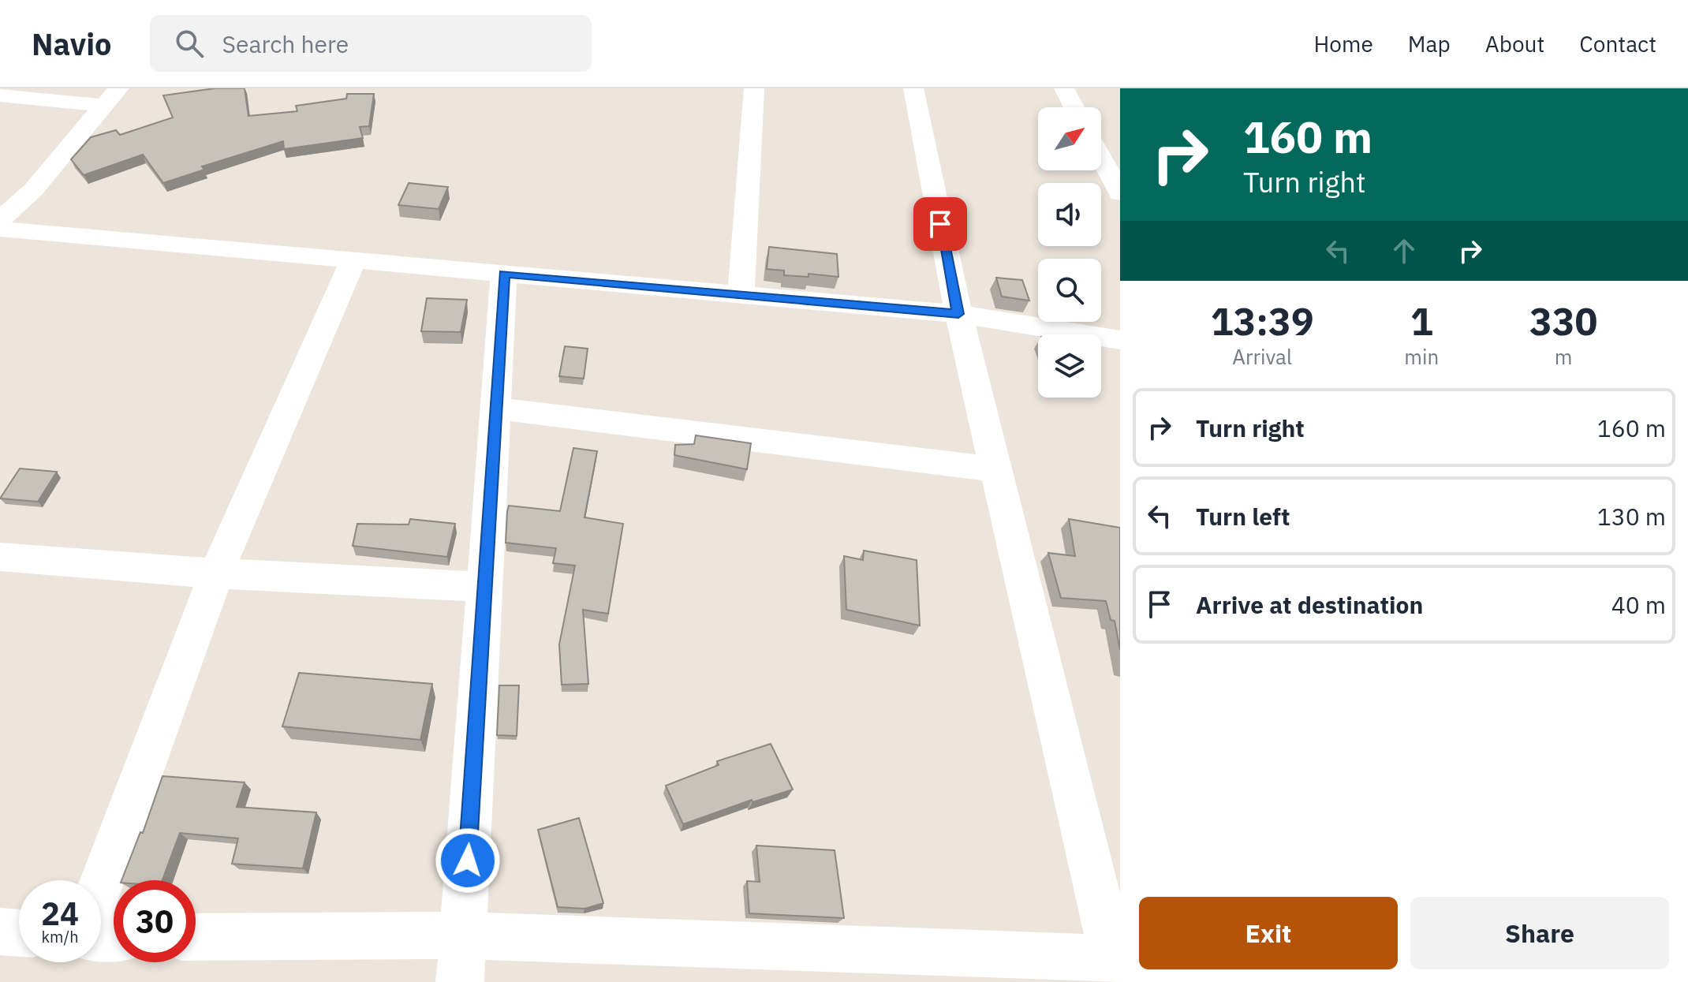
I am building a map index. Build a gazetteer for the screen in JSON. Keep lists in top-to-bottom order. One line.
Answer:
{"north":"top right","page":{"header":"Navio","search":"Search here","nav":["Home","Map","About","Contact"],"turn":["160 m","Turn right"],"eta":["13:39","Arrival","1","min","330","m"],"list":[{"name":"Turn right","value":"160 m"},{"name":"Turn left","value":"130 m"},{"name":"Arrive at destination","value":"40 m"}],"speed":"24 km/h","limit":"30","buttons":["Exit","Share"]}}
